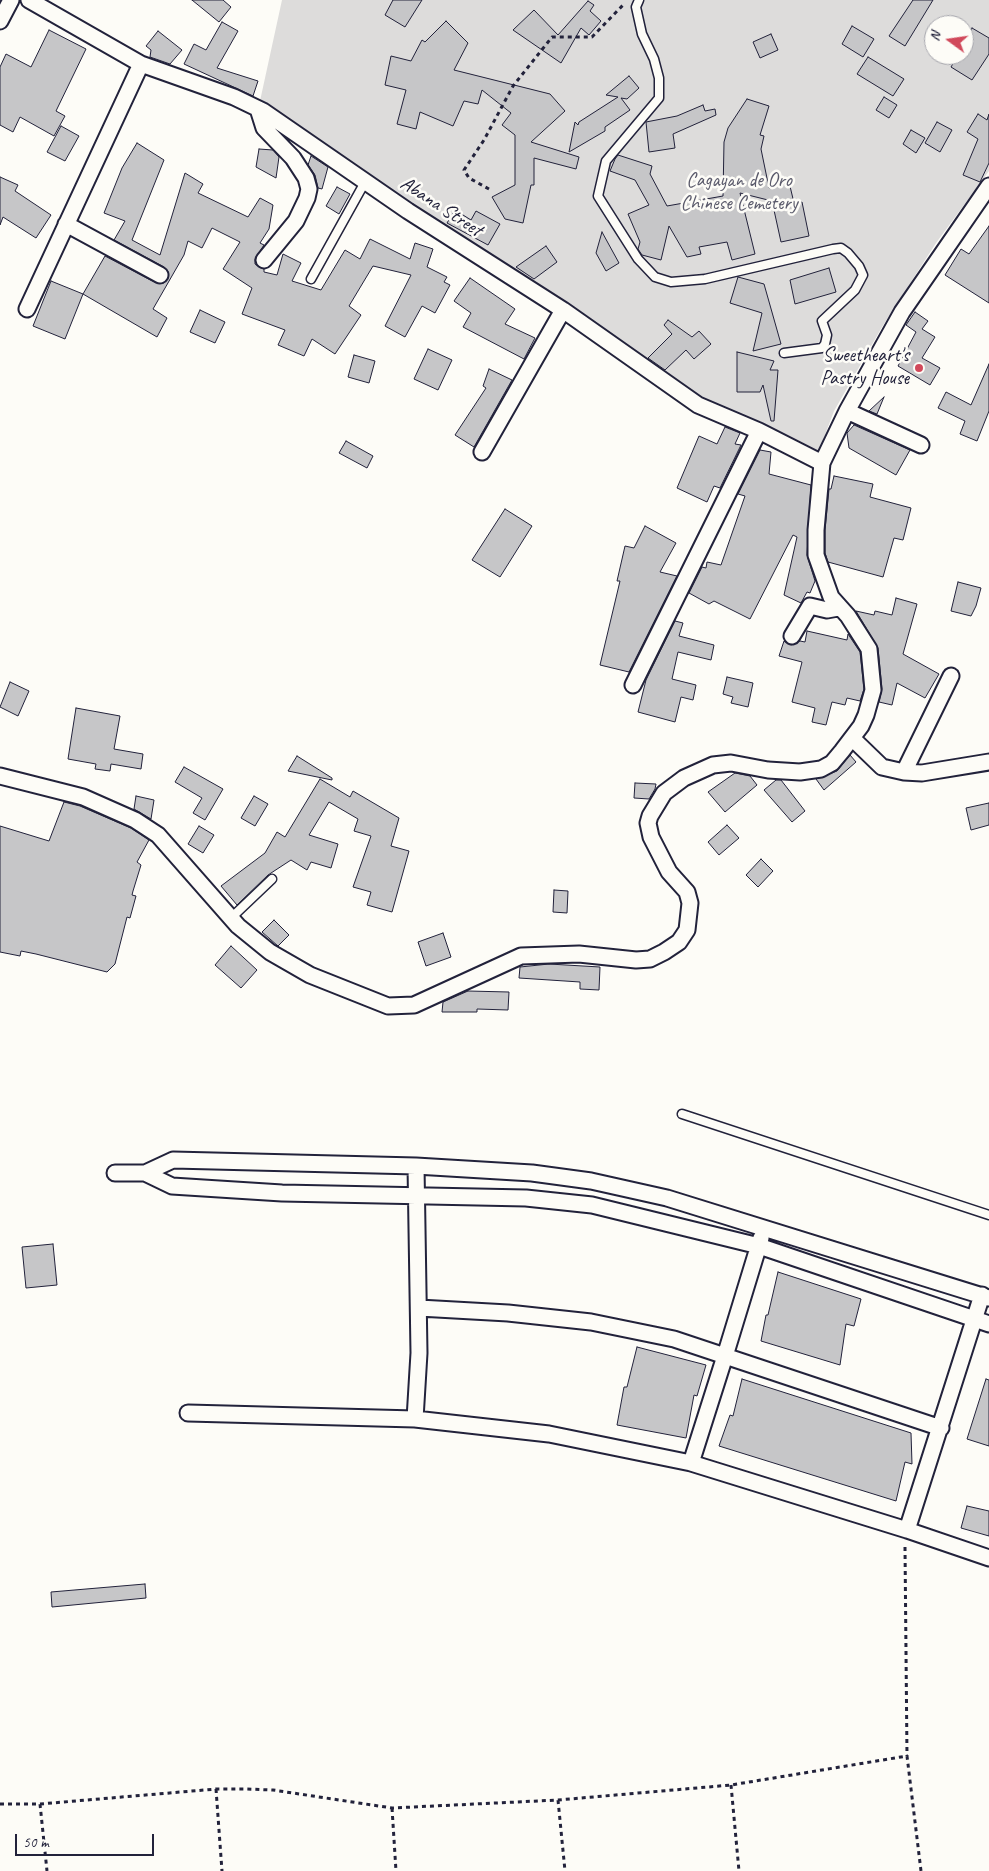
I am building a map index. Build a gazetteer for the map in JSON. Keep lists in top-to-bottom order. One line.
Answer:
{"streets":{"street":["Abana Street"]},"parks":["Cagayan de Oro Chinese Cemetery"],"places":["Sweetheart's Pastry House"],"scale_bar":"50 m","north":"left"}
